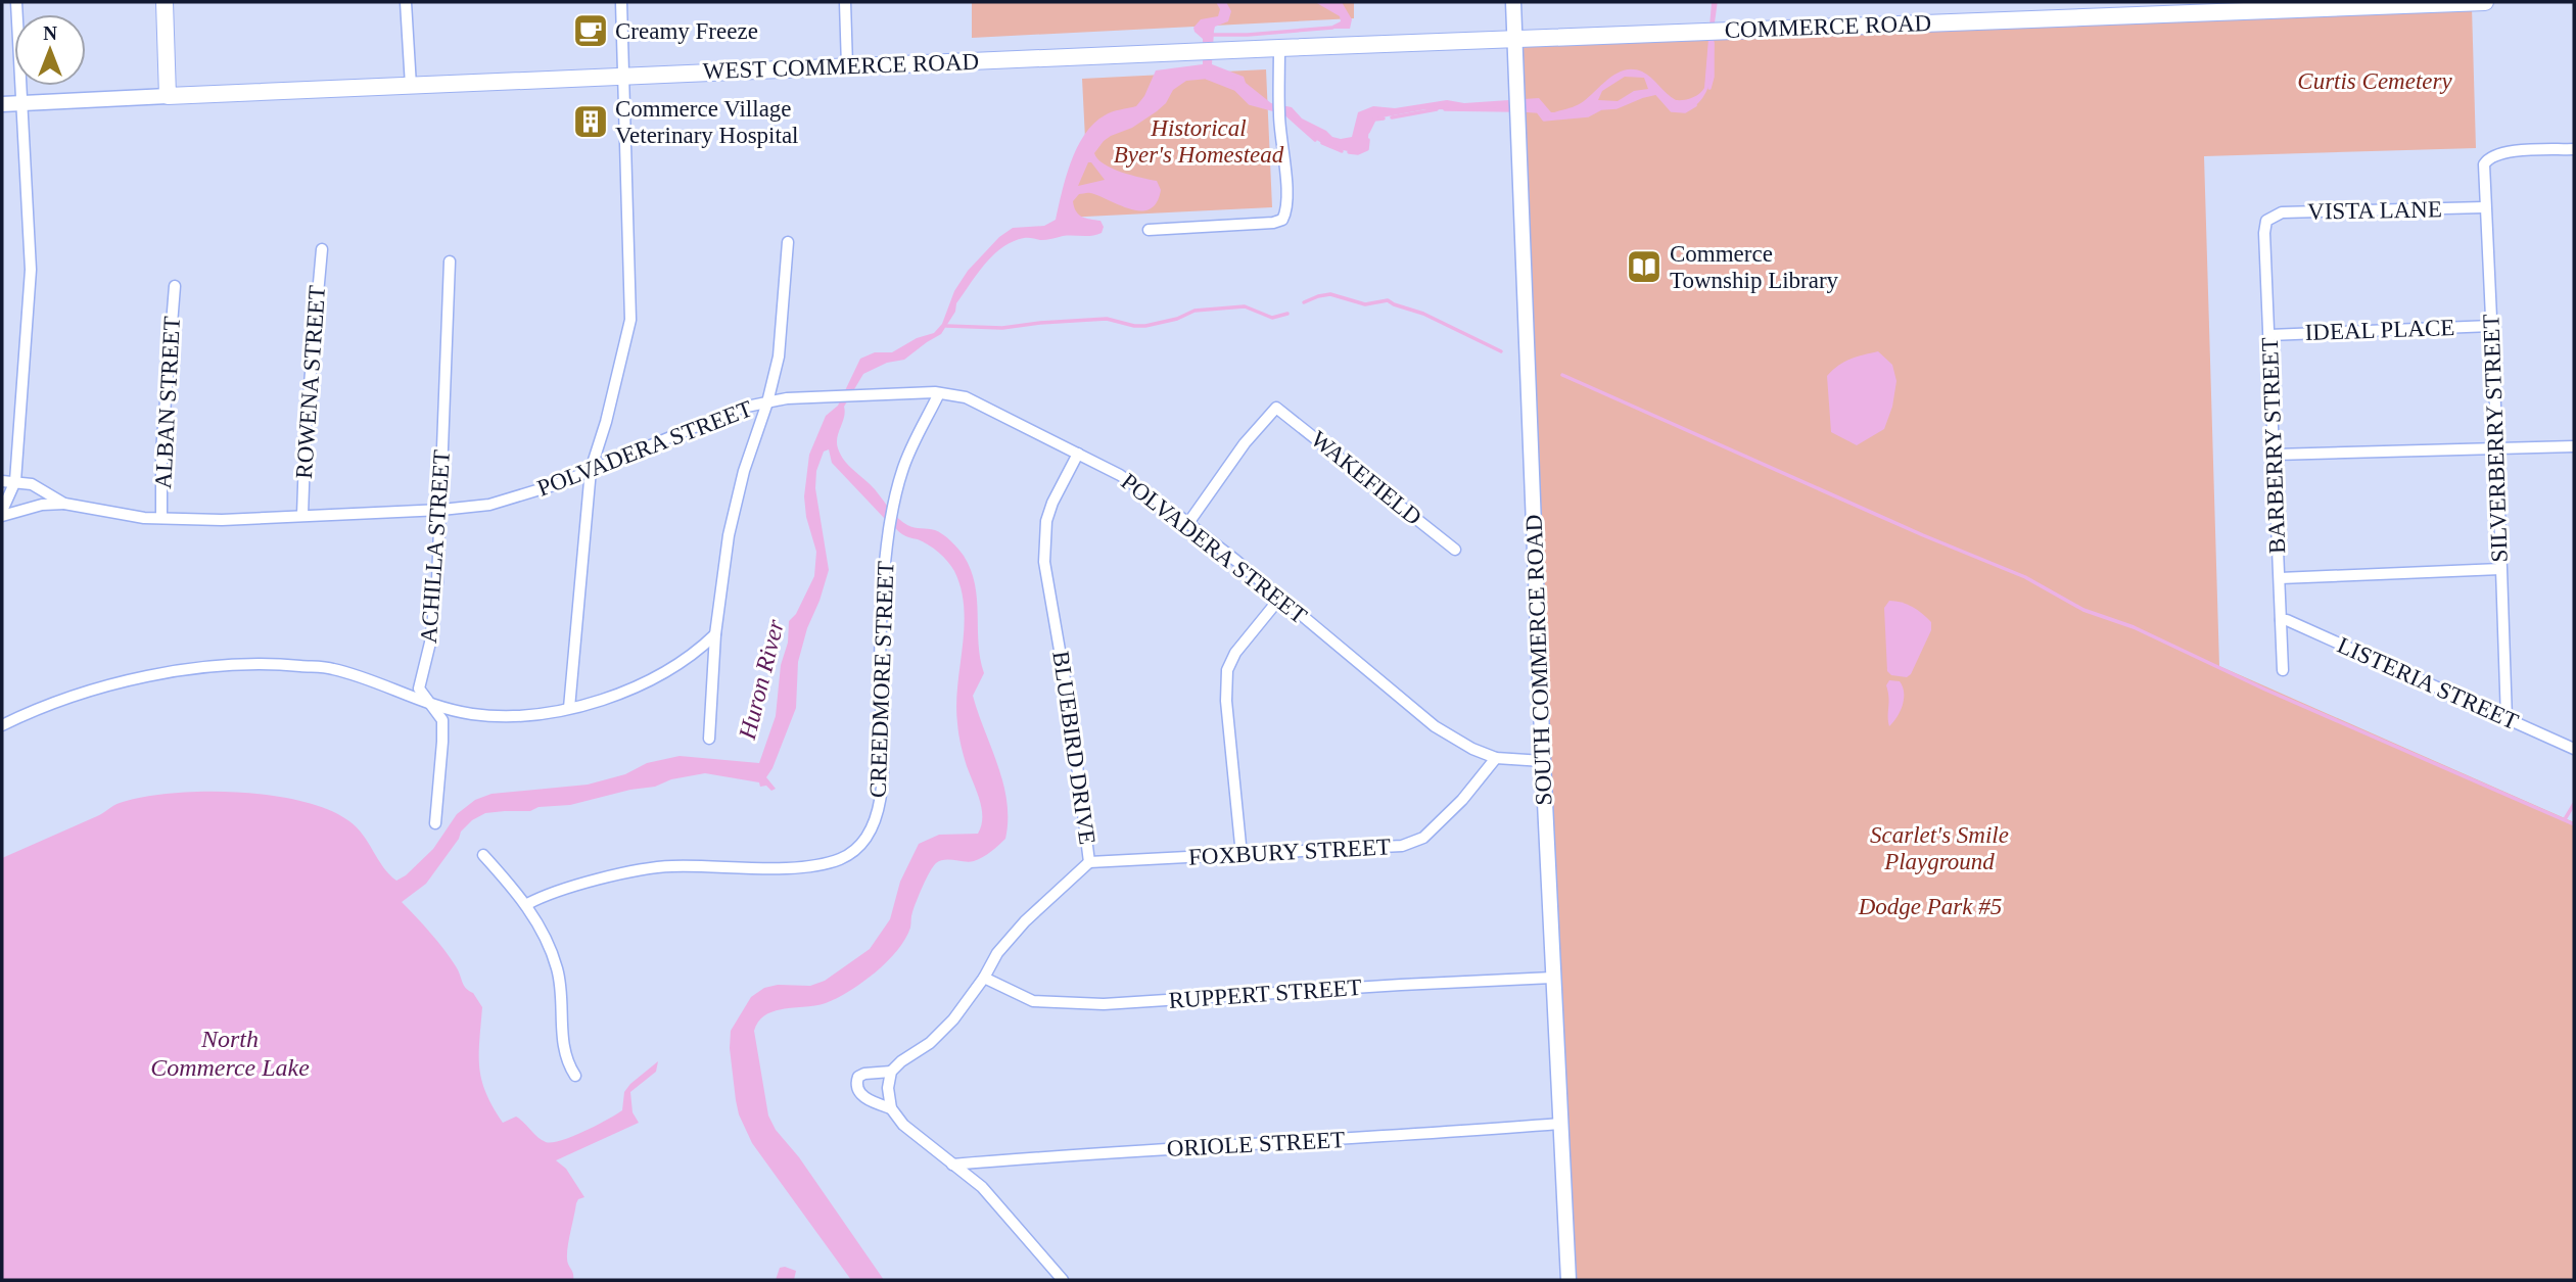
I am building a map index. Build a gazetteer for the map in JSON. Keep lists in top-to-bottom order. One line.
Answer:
{"streets":{"main road":["COMMERCE ROAD","WEST COMMERCE ROAD"],"street":["VISTA LANE","IDEAL PLACE","ROWENA STREET","ALBAN STREET","SILVERBERRY STREET","BARBERRY STREET","POLVADERA STREET","WAKEFIELD","ACHILLA STREET","SOUTH COMMERCE ROAD","CREEDMORE STREET","LISTERIA STREET","BLUEBIRD DRIVE","FOXBURY STREET","RUPPERT STREET","ORIOLE STREET"]},"crossings":[["COMMERCE ROAD","WEST COMMERCE ROAD"],["COMMERCE ROAD","SOUTH COMMERCE ROAD"],["WEST COMMERCE ROAD","SOUTH COMMERCE ROAD"],["VISTA LANE","SILVERBERRY STREET"],["VISTA LANE","BARBERRY STREET"],["IDEAL PLACE","SILVERBERRY STREET"],["IDEAL PLACE","BARBERRY STREET"],["ROWENA STREET","POLVADERA STREET"],["ALBAN STREET","POLVADERA STREET"],["SILVERBERRY STREET","LISTERIA STREET"],["BARBERRY STREET","LISTERIA STREET"],["POLVADERA STREET","WAKEFIELD"],["POLVADERA STREET","ACHILLA STREET"],["POLVADERA STREET","SOUTH COMMERCE ROAD"],["POLVADERA STREET","CREEDMORE STREET"],["POLVADERA STREET","BLUEBIRD DRIVE"],["POLVADERA STREET","FOXBURY STREET"],["SOUTH COMMERCE ROAD","RUPPERT STREET"],["SOUTH COMMERCE ROAD","ORIOLE STREET"],["BLUEBIRD DRIVE","FOXBURY STREET"],["BLUEBIRD DRIVE","RUPPERT STREET"]],"water":["Huron River","North Commerce Lake"],"parks":["Curtis Cemetery","Historical Byer's Homestead","Scarlet's Smile Playground","Dodge Park #5"],"places":{"cafe":["Creamy Freeze"],"building":["Commerce Village Veterinary Hospital"],"library":["Commerce Township Library"]},"north":"top"}
